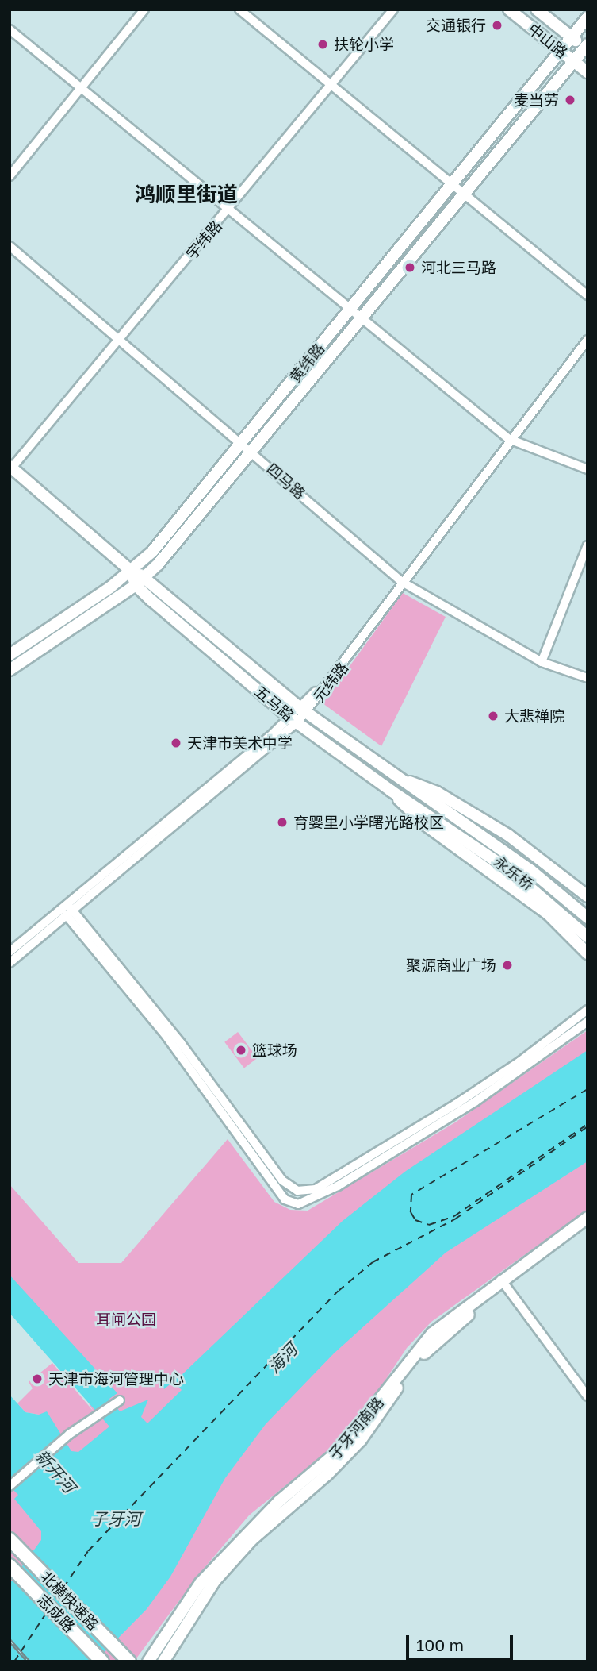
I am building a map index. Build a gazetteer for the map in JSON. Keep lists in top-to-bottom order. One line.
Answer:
{"streets":{"highway":["北横快速路","志成路"],"main road":["中山路","黄纬路","五马路","永乐桥","子牙河南路"],"street":["宇纬路","四马路","元纬路"]},"crossings":[["中山路","黄纬路"],["宇纬路","四马路"],["宇纬路","五马路"],["黄纬路","四马路"],["黄纬路","五马路"],["四马路","元纬路"],["元纬路","五马路"],["五马路","永乐桥"]],"districts":["鸿顺里街道"],"water":["海河","新开河","子牙河"],"parks":["耳闸公园"],"places":["交通银行","扶轮小学","麦当劳","河北三马路","大悲禅院","天津市美术中学","育婴里小学曙光路校区","聚源商业广场","篮球场","天津市海河管理中心"],"scale_bar":"100 m"}
